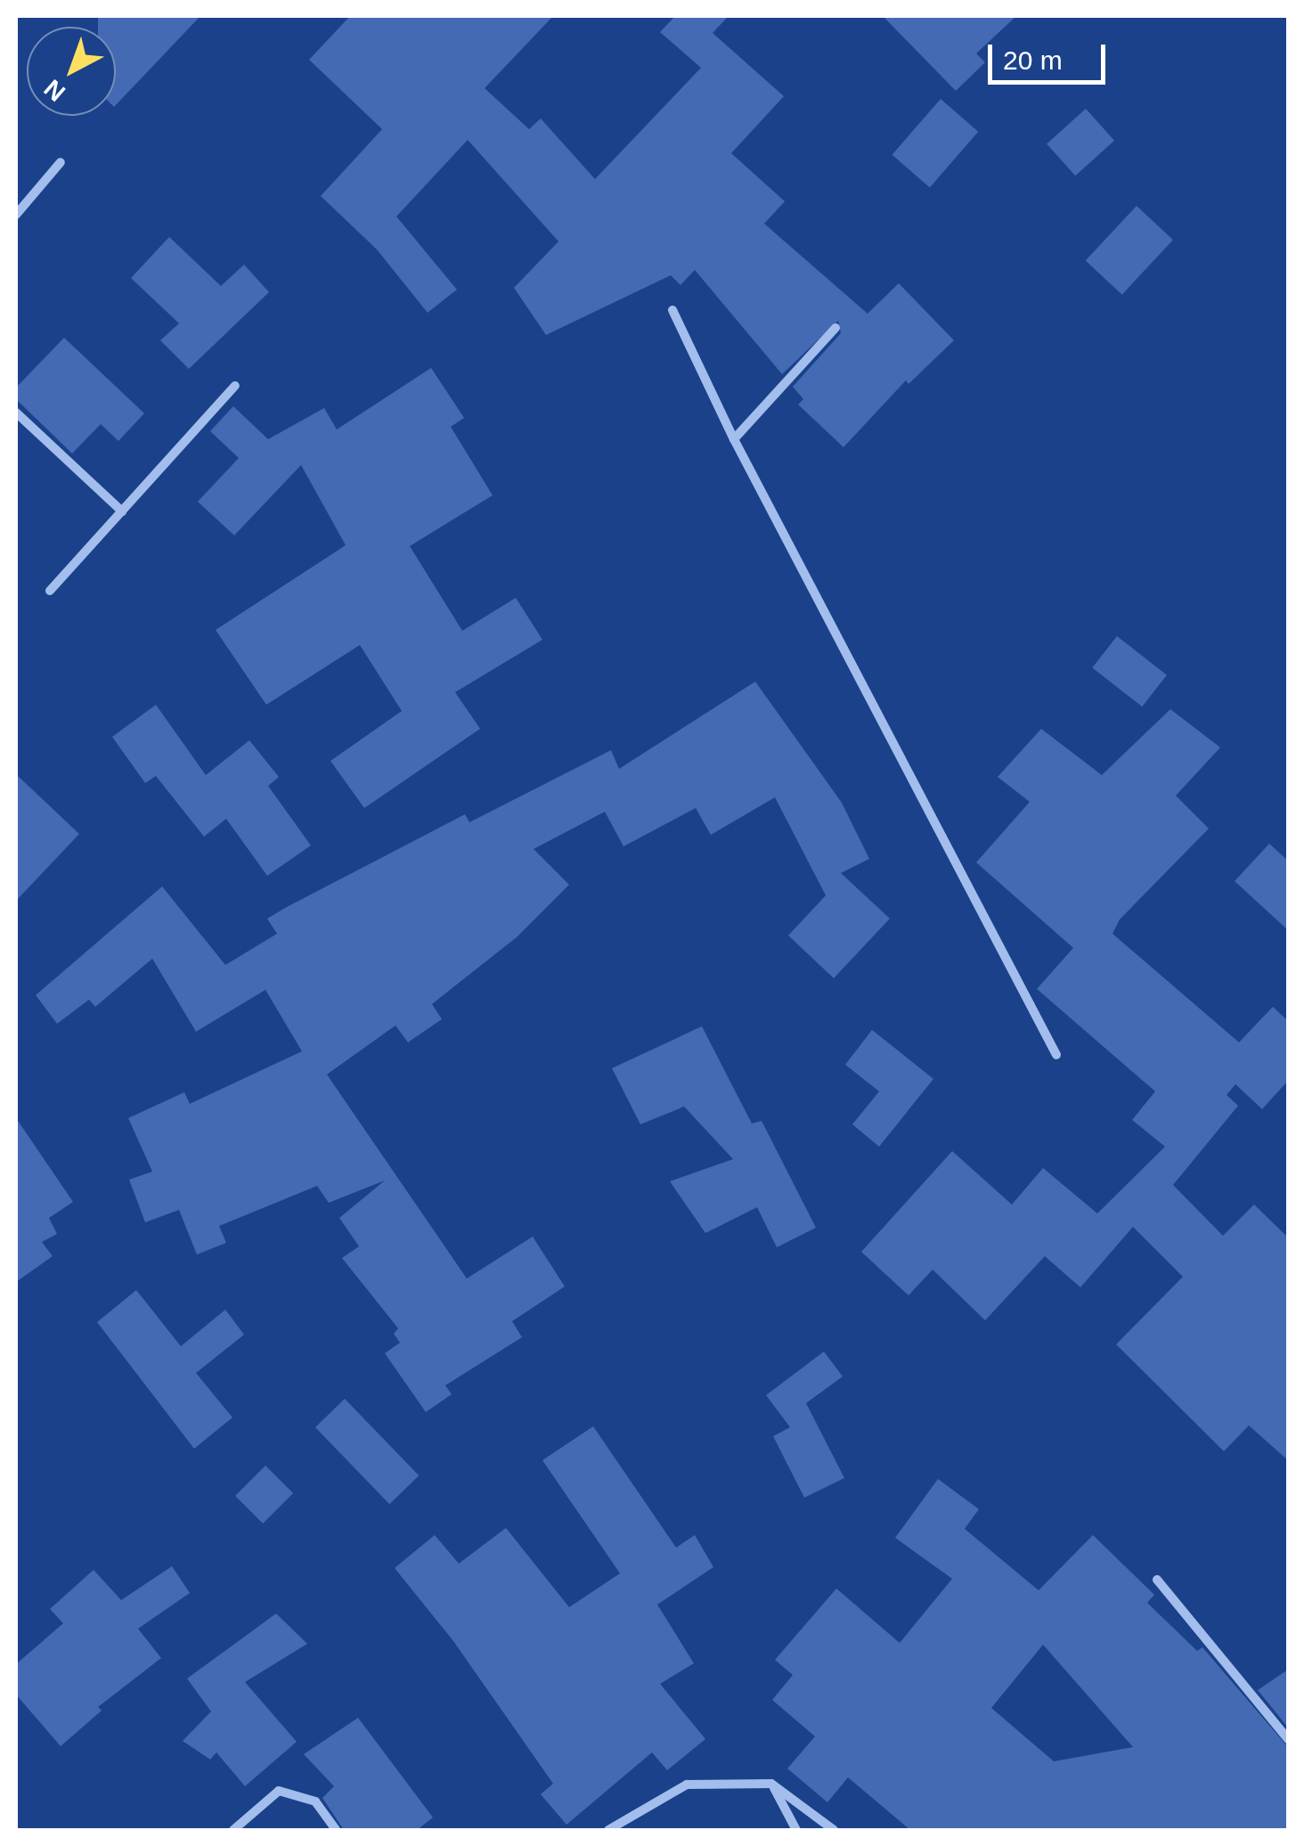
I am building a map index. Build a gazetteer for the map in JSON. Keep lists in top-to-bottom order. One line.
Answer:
{"scale_bar":"20 m","north":"bottom left"}
